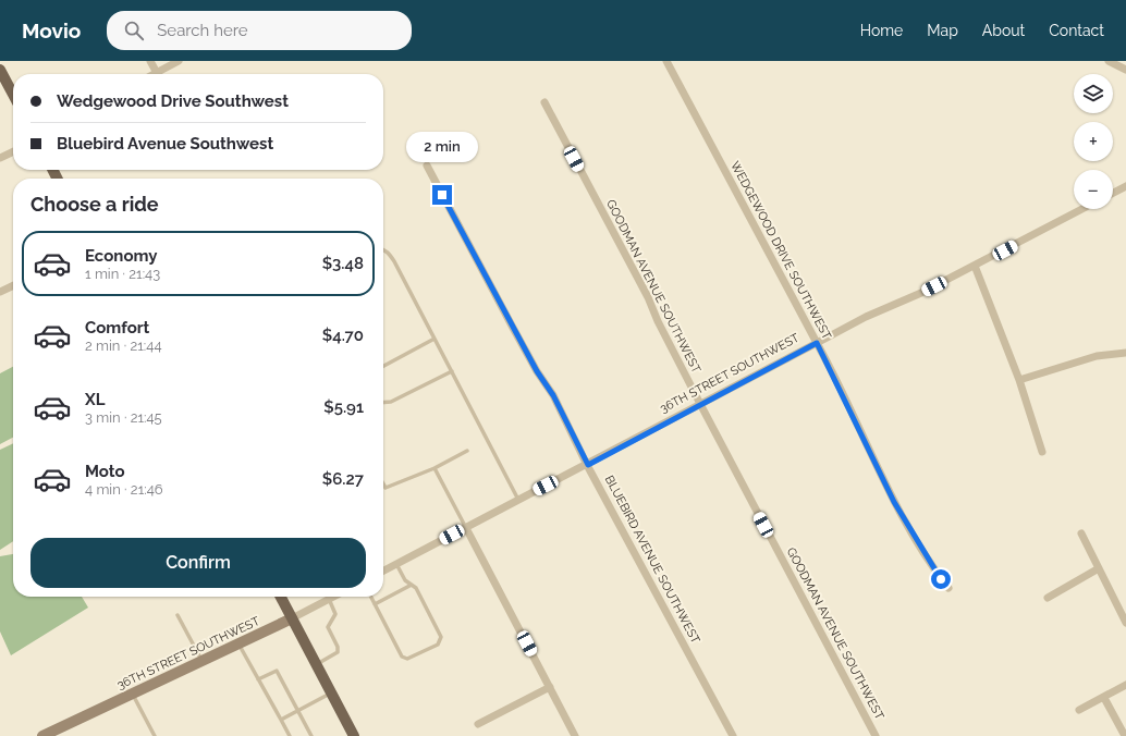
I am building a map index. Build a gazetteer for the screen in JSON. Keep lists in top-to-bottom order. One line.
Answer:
{"streets":{"street":["WEDGEWOOD DRIVE SOUTHWEST","GOODMAN AVENUE SOUTHWEST","36TH STREET SOUTHWEST","BLUEBIRD AVENUE SOUTHWEST"]},"crossings":[["WEDGEWOOD DRIVE SOUTHWEST","36TH STREET SOUTHWEST"],["GOODMAN AVENUE SOUTHWEST","36TH STREET SOUTHWEST"],["36TH STREET SOUTHWEST","BLUEBIRD AVENUE SOUTHWEST"]],"page":{"header":"Movio","search":"Search here","nav":["Home","Map","About","Contact"],"map_buttons":["+","−"],"banner":["Wedgewood Drive Southwest","Bluebird Avenue Southwest"],"bubble":"2 min","heading":"Choose a ride","list":[{"name":"Economy","note":"1 min · 21:43","value":"$3.48"},{"name":"Comfort","note":"2 min · 21:44","value":"$4.70"},{"name":"XL","note":"3 min · 21:45","value":"$5.91"},{"name":"Moto","note":"4 min · 21:46","value":"$6.27"}],"buttons":"Confirm"}}
